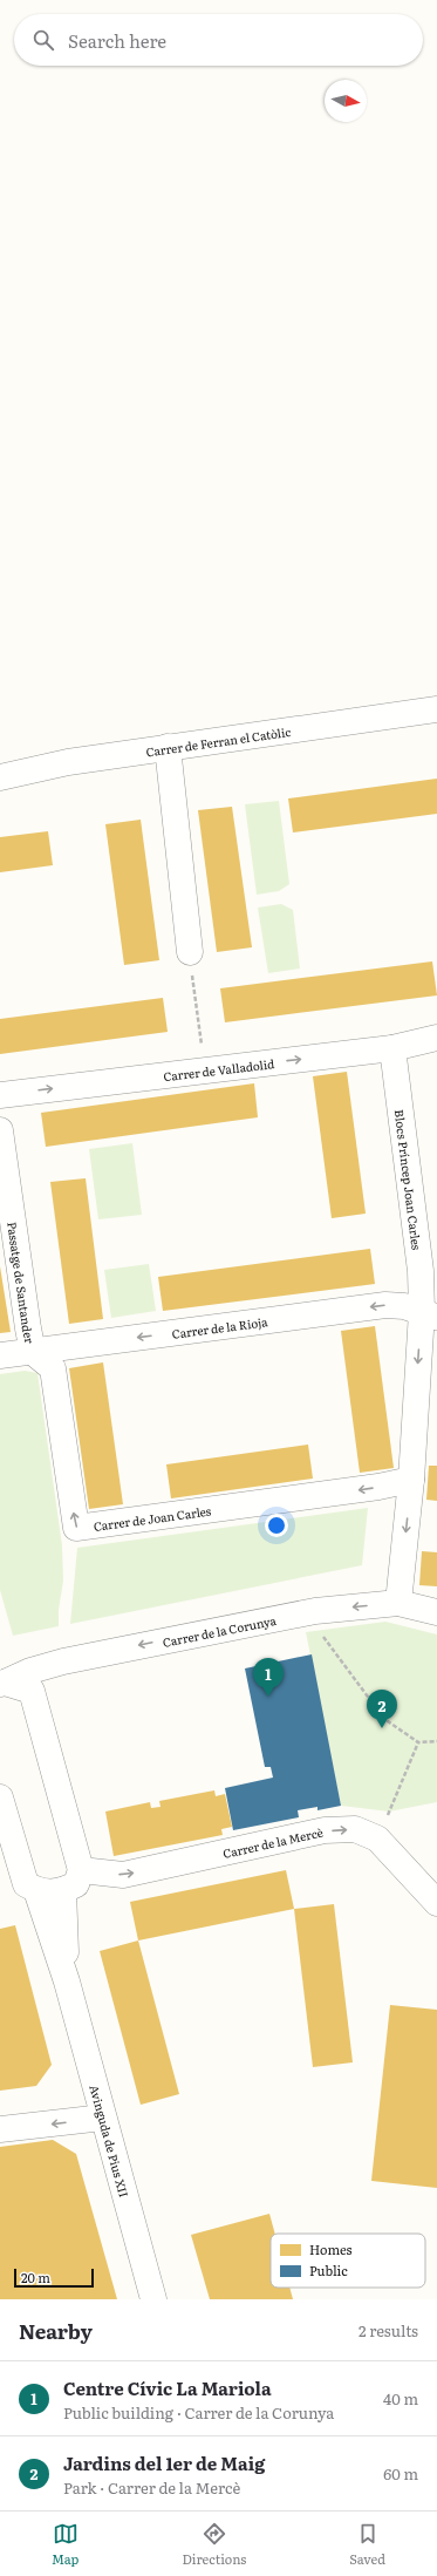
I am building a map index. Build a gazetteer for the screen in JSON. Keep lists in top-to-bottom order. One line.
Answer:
{"streets":{"street":["Carrer de Ferran el Catòlic","Carrer de Valladolid","Blocs Príncep Joan Carles","Passatge de Santander","Carrer de la Rioja","Carrer de Joan Carles","Carrer de la Corunya","Carrer de la Mercè","Avinguda de Pius XII"]},"crossings":[["Carrer de Valladolid","Blocs Príncep Joan Carles"],["Blocs Príncep Joan Carles","Carrer de la Rioja"],["Blocs Príncep Joan Carles","Carrer de Joan Carles"],["Blocs Príncep Joan Carles","Carrer de la Corunya"],["Passatge de Santander","Carrer de la Rioja"],["Passatge de Santander","Carrer de Joan Carles"],["Carrer de la Rioja","Carrer de Joan Carles"]],"one_way":["Carrer de Valladolid","Blocs Príncep Joan Carles","Carrer de la Rioja","Carrer de la Corunya","Carrer de la Mercè"],"legend":["Homes","Public"],"scale_bar":"20 m","north":"right","page":{"search":"Search here","pins":["1","2"],"scale":"20 m","heading":["Nearby","2 results"],"list":[{"mark":"1","name":"Centre Cívic La Mariola","note":"Public building · Carrer de la Corunya","value":"40 m"},{"mark":"2","name":"Jardins del 1er de Maig","note":"Park · Carrer de la Mercè","value":"60 m"}],"nav":["Map","Directions","Saved"]}}
